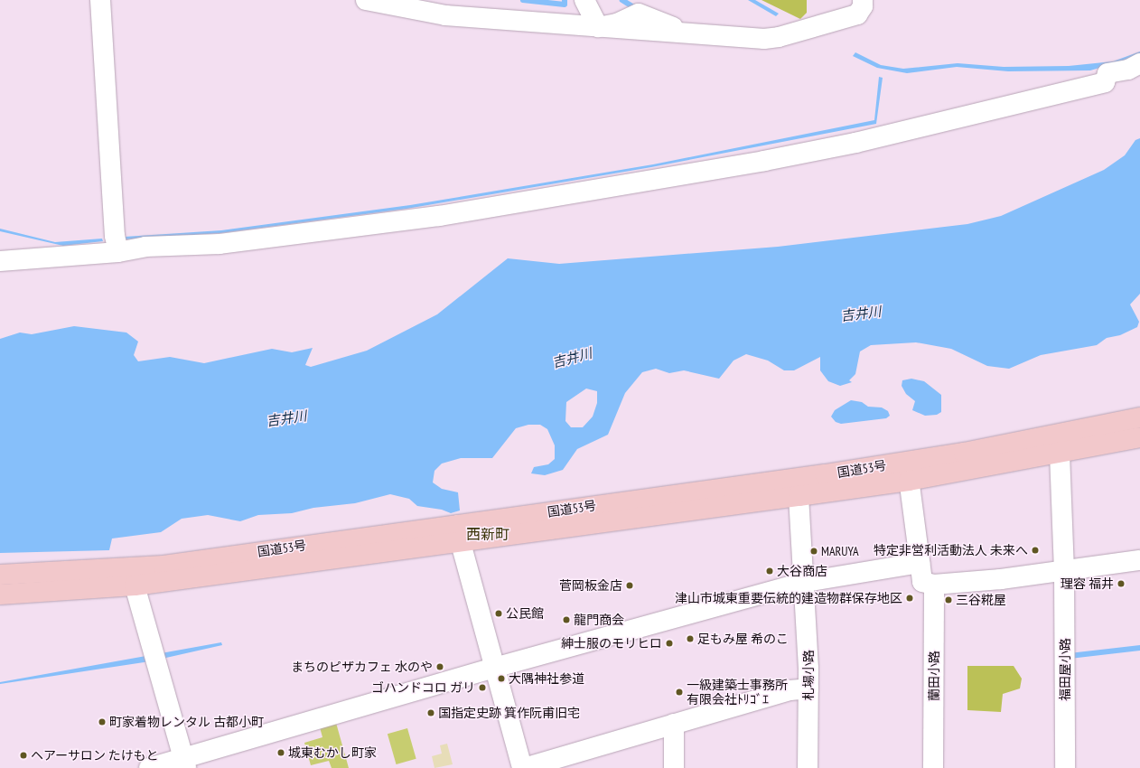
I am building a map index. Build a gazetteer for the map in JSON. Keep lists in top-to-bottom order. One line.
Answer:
{"streets":{"highway":["国道53号"],"street":["福田屋小路","札場小路","蘭田小路"]},"crossings":[["国道53号","福田屋小路"],["国道53号","札場小路"]],"districts":["西新町"],"water":["吉井川"],"places":["特定非営利活動法人 未来へ","MARUYA","大谷商店","理容 福井","菅岡板金店","津山市城東重要伝統的建造物群保存地区","三谷糀屋","公民館","龍門商会","足もみ屋 希のこ","紳士服のモリヒロ","まちのピザカフェ 水のや","大隅神社参道","ゴハンドコロ ガリ","一級建築士事務所 有限会社ﾄﾘｺﾞｴ","国指定史跡 箕作阮甫旧宅","町家着物レンタル 古都小町","城東むかし町家","ヘアーサロン たけもと"]}
